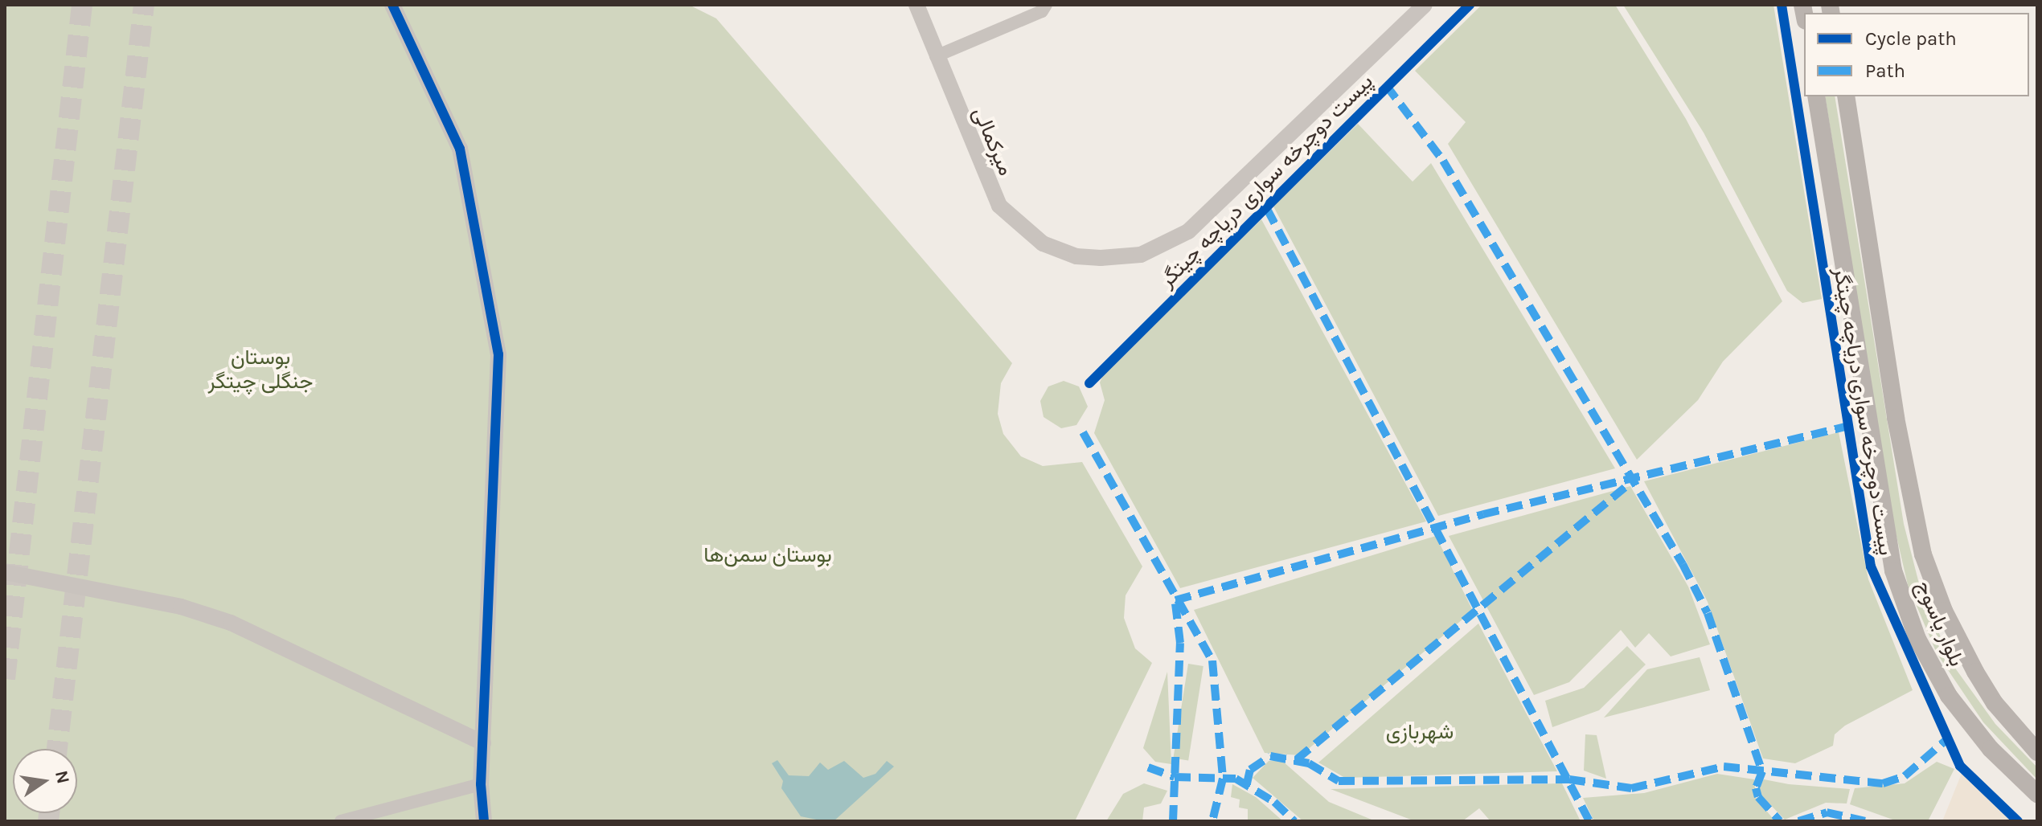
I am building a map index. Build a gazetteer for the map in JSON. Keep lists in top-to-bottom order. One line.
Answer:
{"streets":{"main road":["بلوار یاسوج"],"street":["میرکمالی"],"cycle path":["پیست دوچرخه سواری دریاچه چیتگر"]},"parks":["بوستان جنگلی چیتگر","بوستان سمن‌ها","شهربازی"],"legend":["Cycle path","Path"],"north":"right"}
